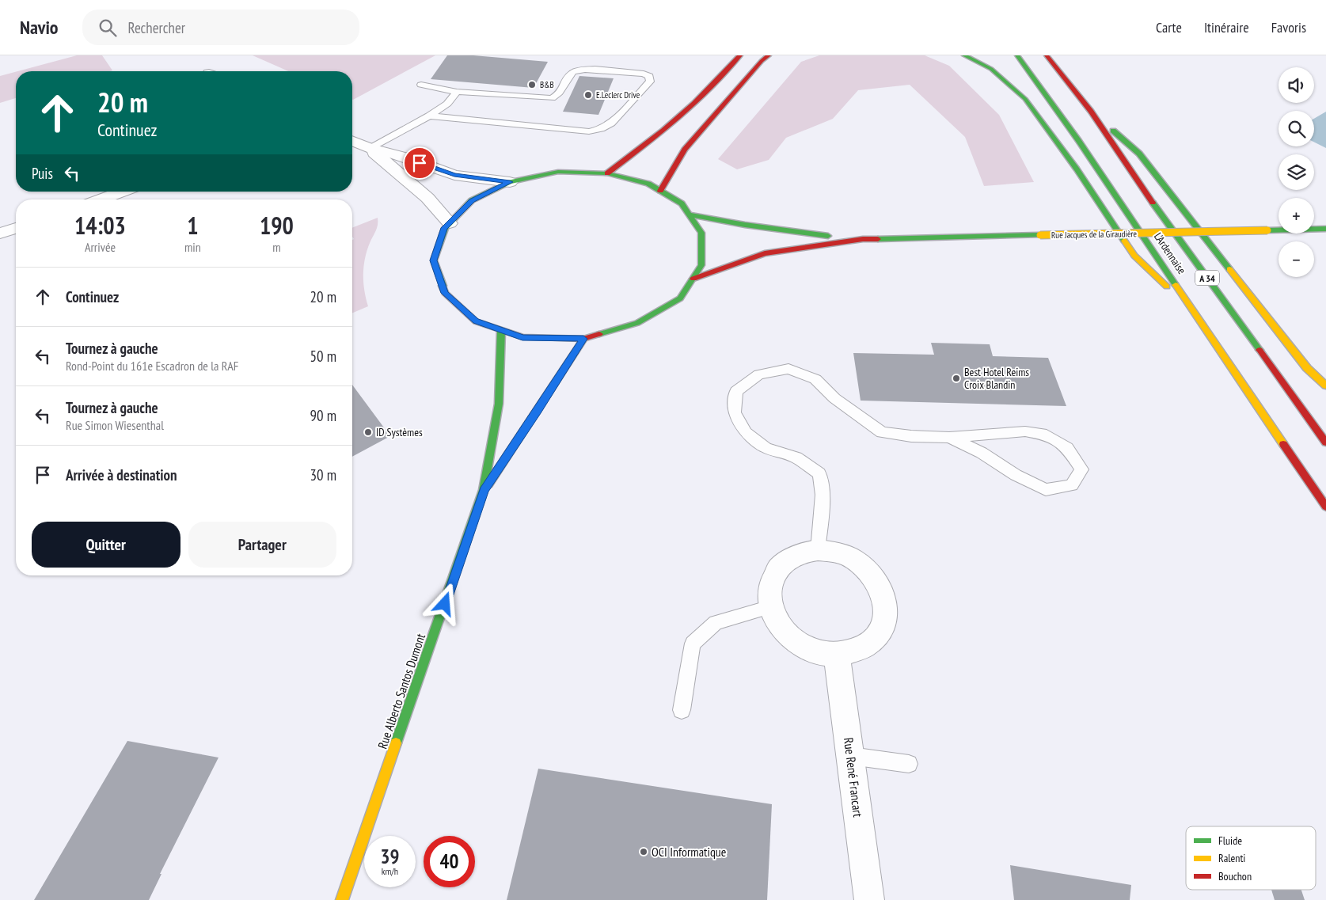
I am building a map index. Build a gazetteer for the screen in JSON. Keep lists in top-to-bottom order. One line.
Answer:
{"streets":{"main road":["Rue Jacques de la Giraudière","L'Ardennaise","A 34","Rue Alberto Santos Dumont"],"street":["Rue René Francart"]},"places":["B&B","E.Leclerc Drive","Best Hotel Reims Croix Blandin","ID Systèmes","OCI Informatique"],"legend":["Fluide","Ralenti","Bouchon"],"page":{"header":"Navio","search":"Rechercher","nav":["Carte","Itinéraire","Favoris"],"map_buttons":["+","−"],"turn":["20 m","Continuez"],"then":"Puis","eta":["14:03","Arrivée","1","min","190","m"],"list":[{"name":"Continuez","value":"20 m"},{"name":"Tournez à gauche","note":"Rond-Point du 161e Escadron de la RAF","value":"50 m"},{"name":"Tournez à gauche","note":"Rue Simon Wiesenthal","value":"90 m"},{"name":"Arrivée à destination","value":"30 m"}],"buttons":["Quitter","Partager"],"speed":"39 km/h","limit":"40"}}
